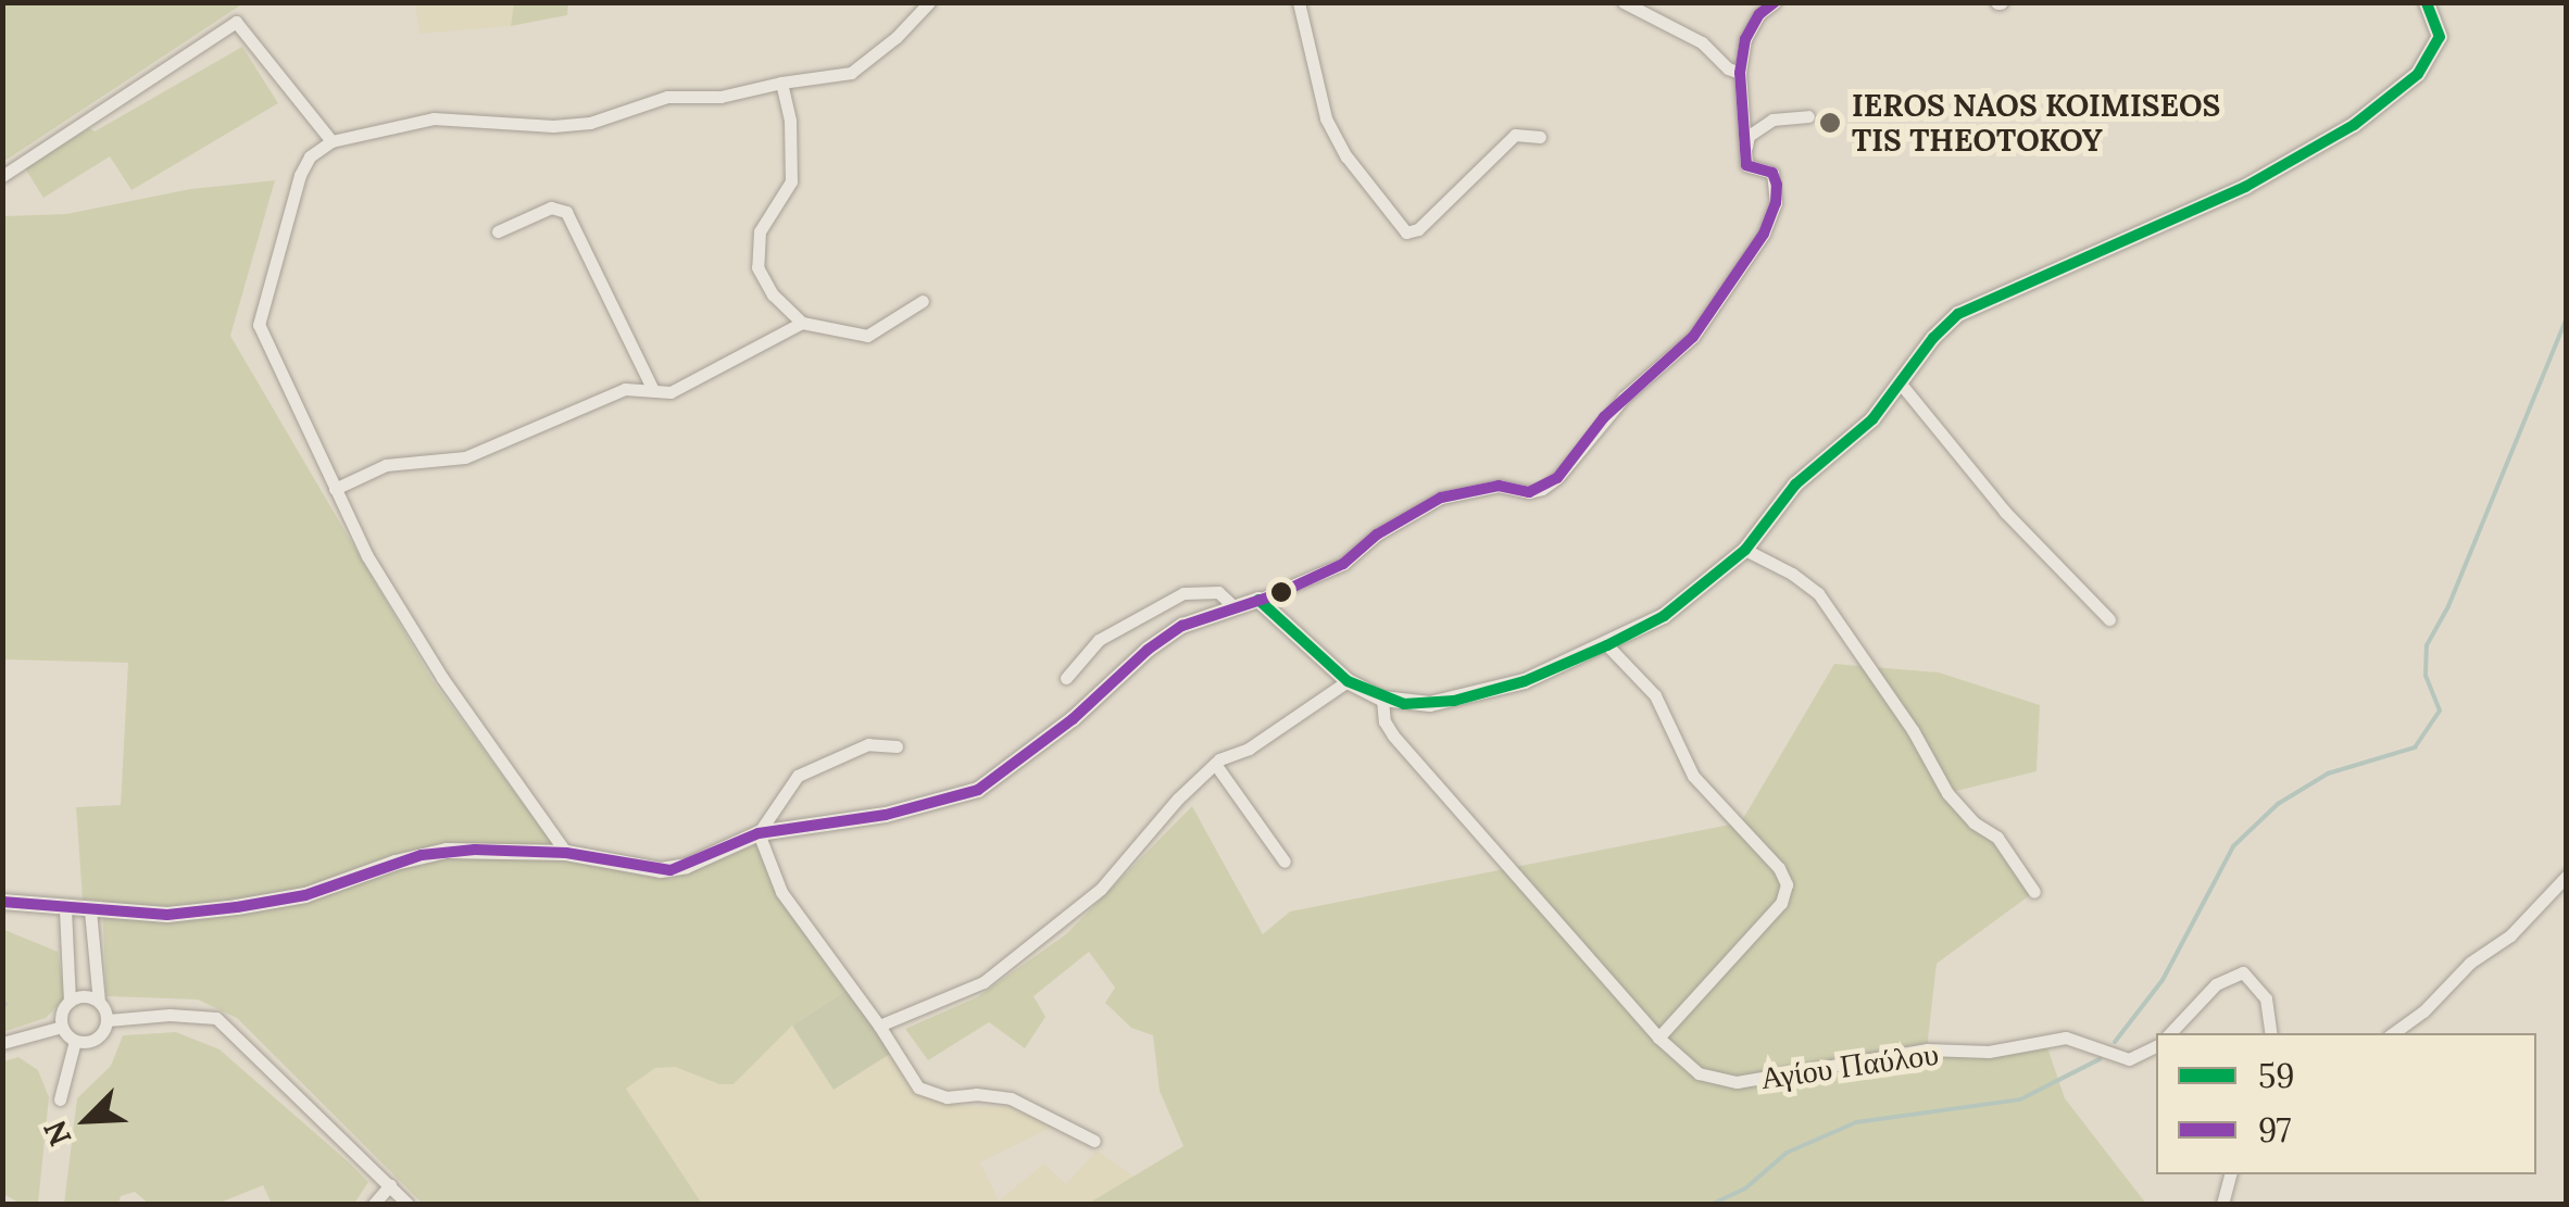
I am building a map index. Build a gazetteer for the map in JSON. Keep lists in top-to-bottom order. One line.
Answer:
{"streets":{"street":["Αγίου Παύλου"]},"places":["IEROS NAOS KOIMISEOS TIS THEOTOKOY"],"lines":["transit line 59","transit line 97"],"legend":["59","97"],"north":"bottom left"}
